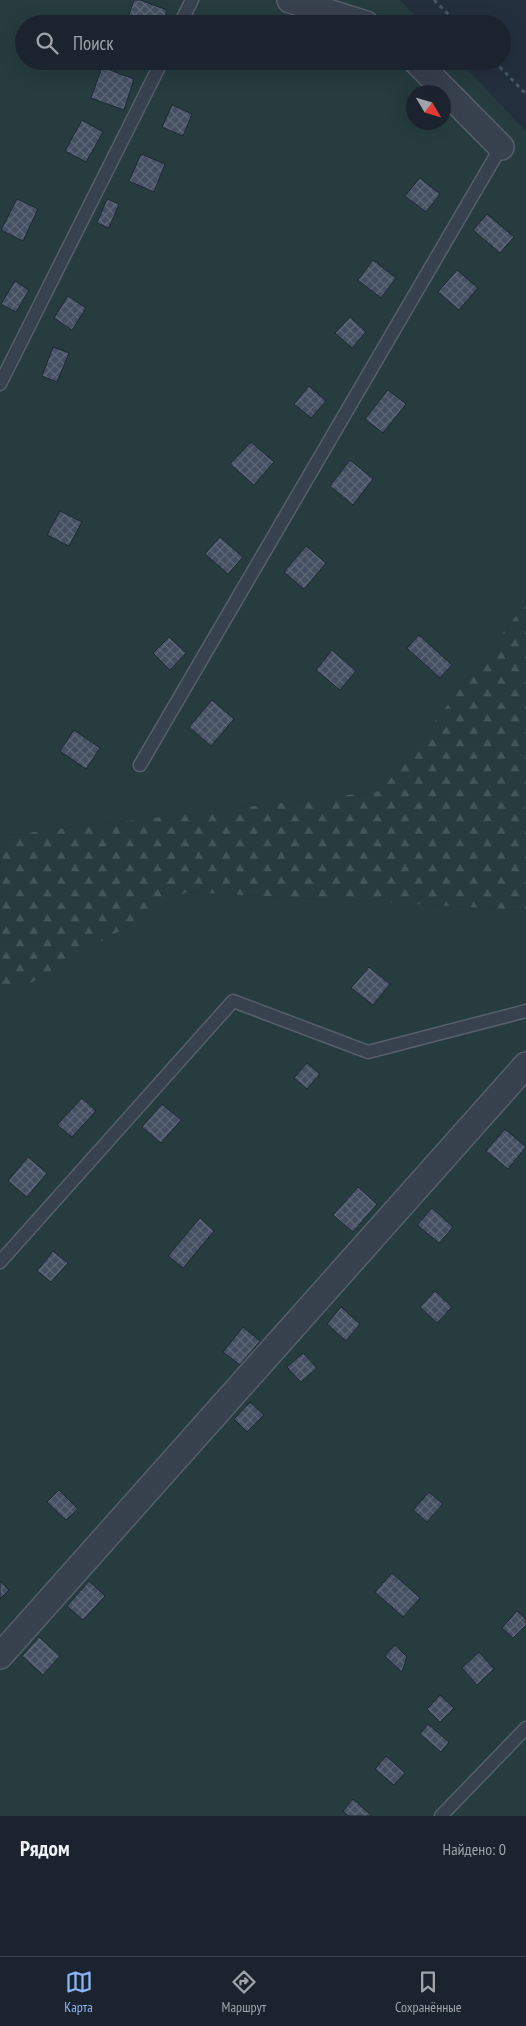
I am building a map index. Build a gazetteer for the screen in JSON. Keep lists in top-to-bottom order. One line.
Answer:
{"north":"bottom right","page":{"search":"Поиск","heading":["Рядом","Найдено: 0"],"nav":["Карта","Маршрут","Сохранённые"]}}
